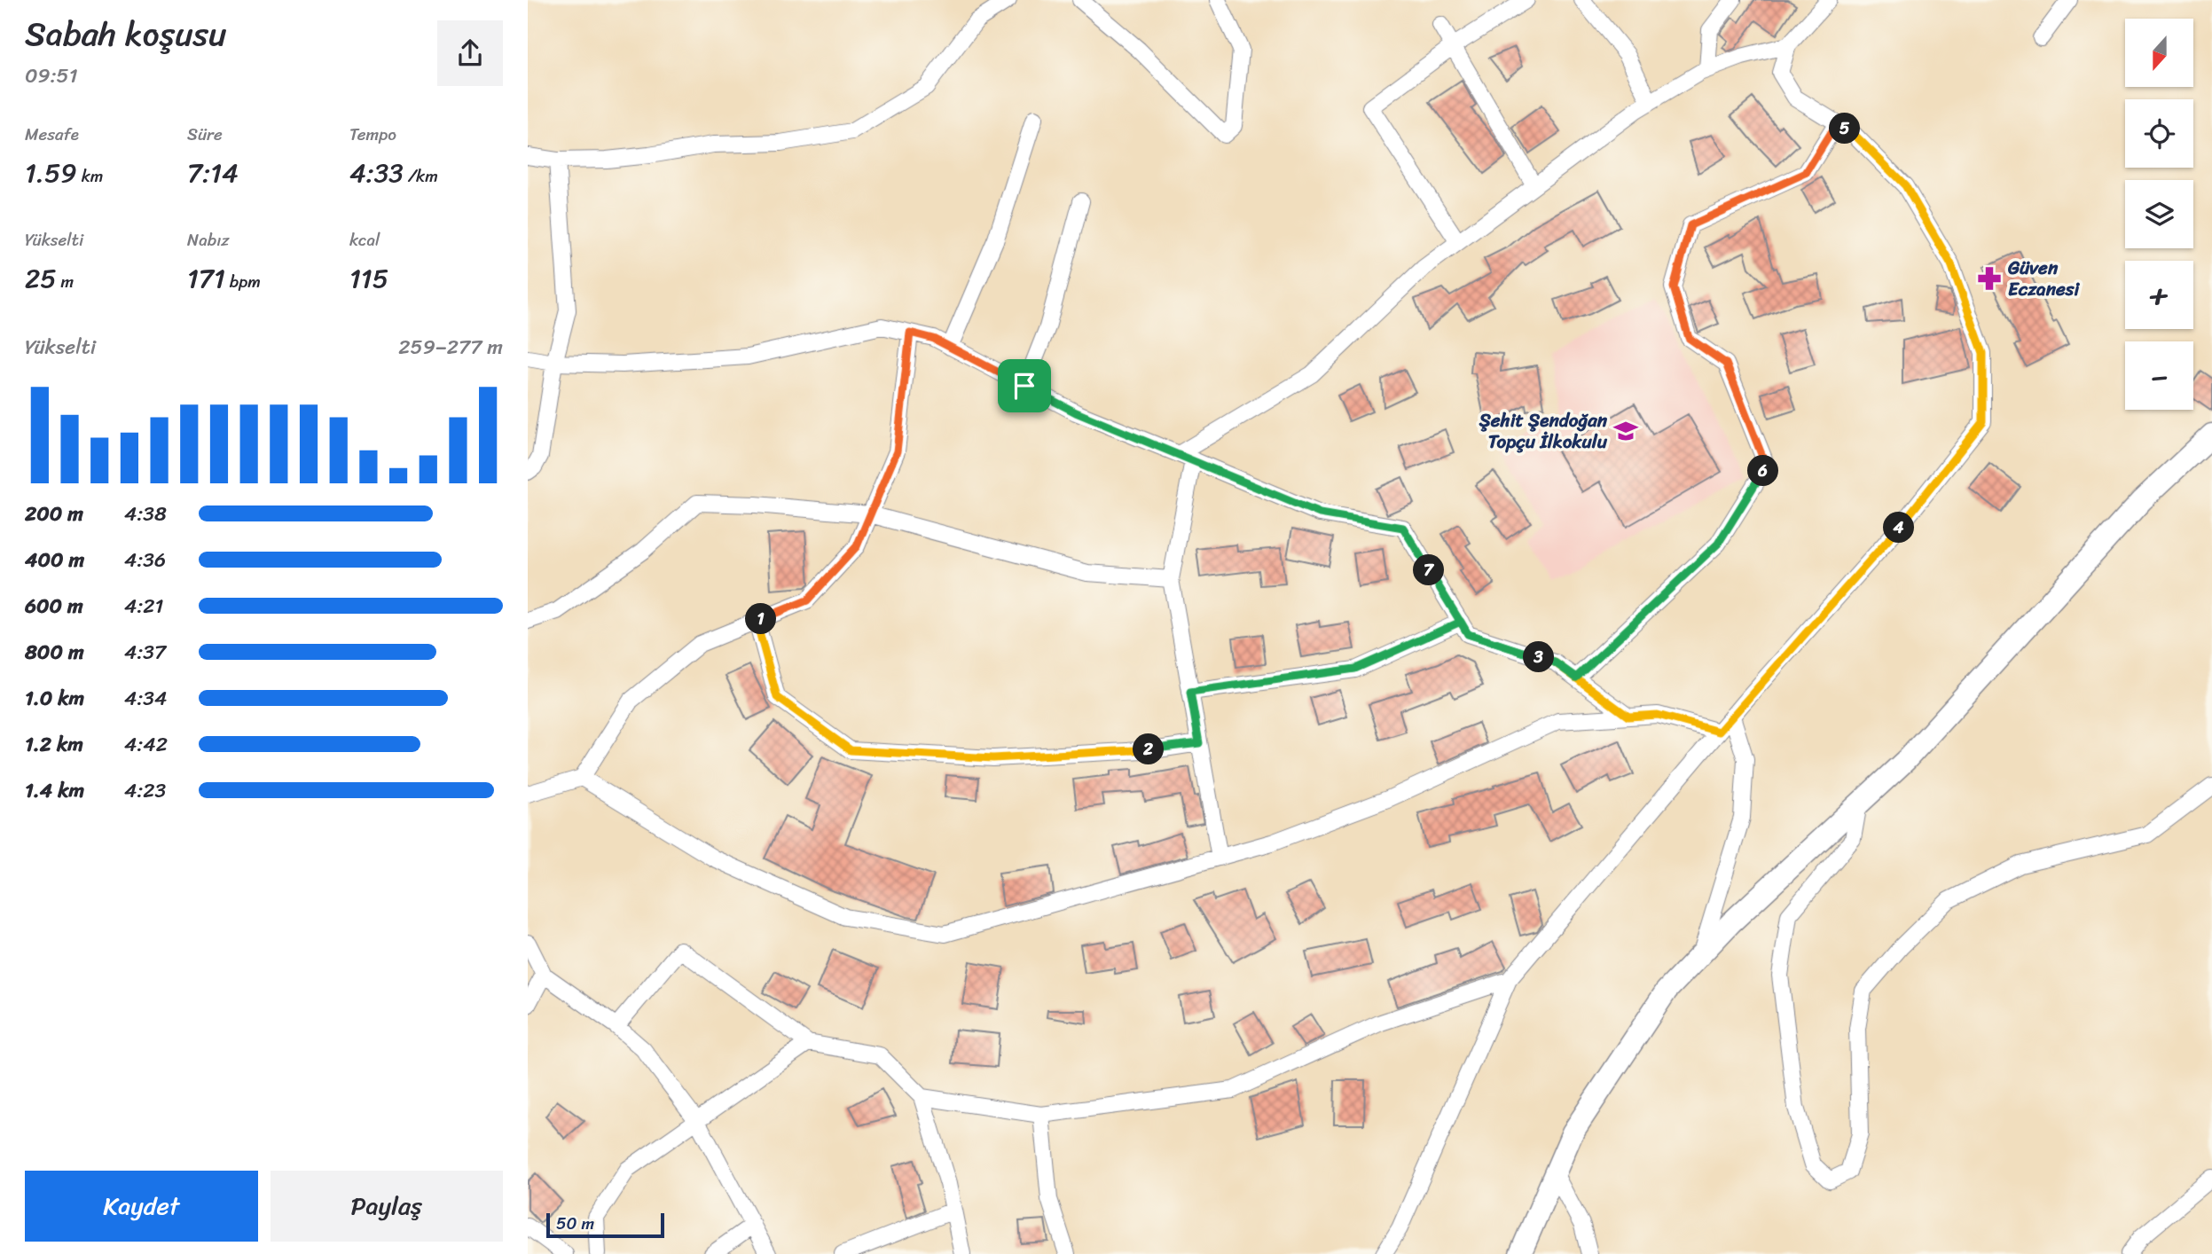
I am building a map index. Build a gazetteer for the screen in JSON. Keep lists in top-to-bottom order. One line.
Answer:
{"places":{"pharmacy":["Güven Eczanesi"],"school or university":["Şehit Şendoğan Topçu İlkokulu"]},"scale_bar":"50 m","north":"bottom","page":{"heading":["Sabah koşusu","09:51"],"map_buttons":["+","−"],"stats":[["Mesafe","1.59 km"],["Süre","7:14"],["Tempo","4:33 /km"],["Yükselti","25 m"],["Nabız","171 bpm"],["kcal","115"]],"pins":["5","6","4","7","1","3","2"],"chart":["Yükselti","259–277 m"],"list":[{"name":"200 m","note":"4:38"},{"name":"400 m","note":"4:36"},{"name":"600 m","note":"4:21"},{"name":"800 m","note":"4:37"},{"name":"1.0 km","note":"4:34"},{"name":"1.2 km","note":"4:42"},{"name":"1.4 km","note":"4:23"}],"buttons":["Kaydet","Paylaş"],"scale":"50 m"}}
